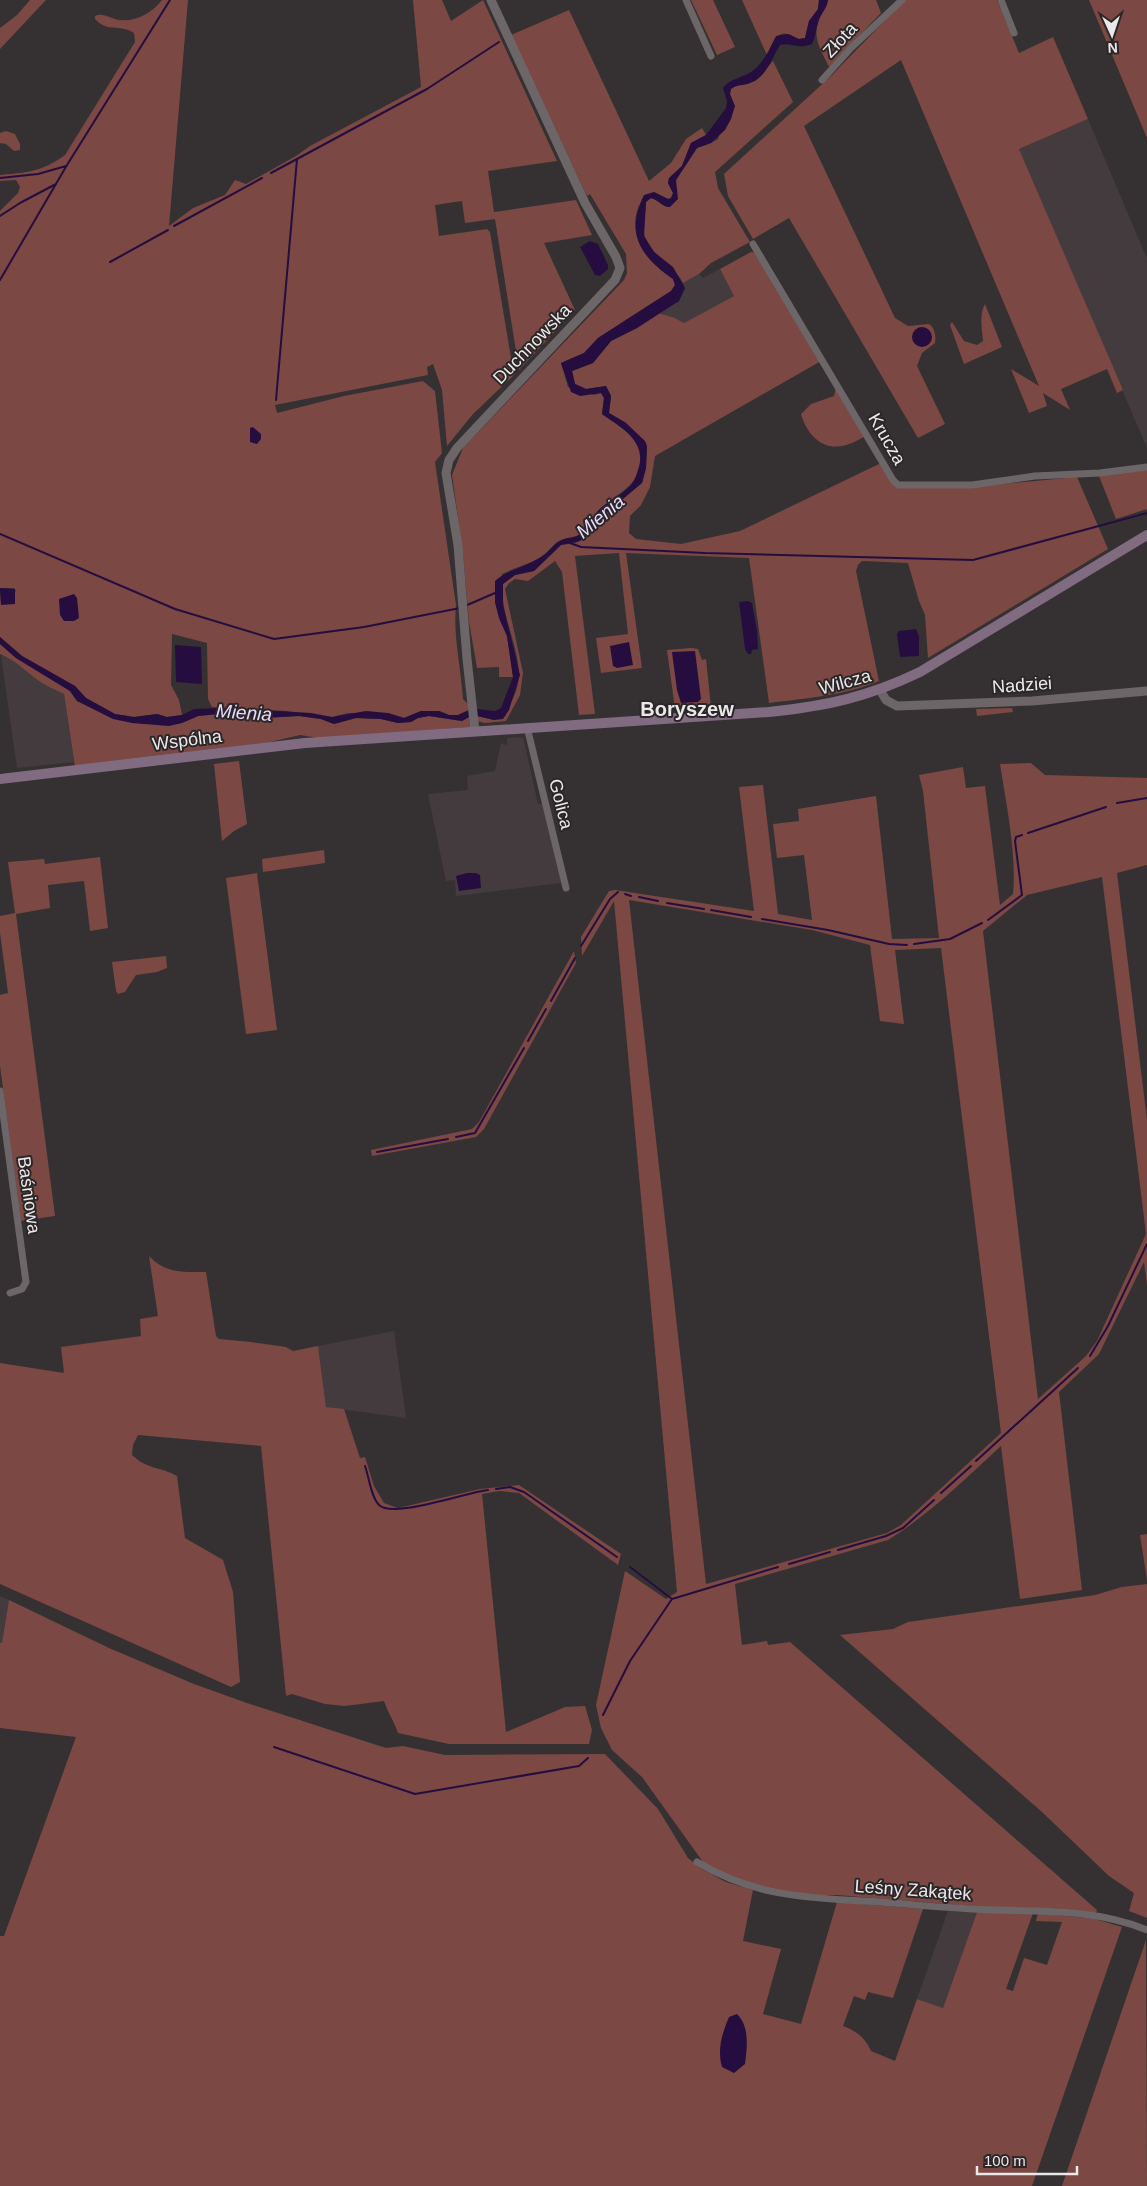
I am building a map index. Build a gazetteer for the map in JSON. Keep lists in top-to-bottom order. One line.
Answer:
{"streets":{"main road":["Wilcza","Wspólna"],"street":["Złota","Duchnowska","Krucza","Nadziei","Golica","Baśniowa","Leśny Zakątek"]},"crossings":[["Duchnowska","Wspólna"],["Wilcza","Nadziei"],["Wilcza","Wspólna"],["Wilcza","Golica"],["Wspólna","Golica"]],"districts":["Boryszew"],"water":["Mienia"],"scale_bar":"100 m","north":"bottom"}
